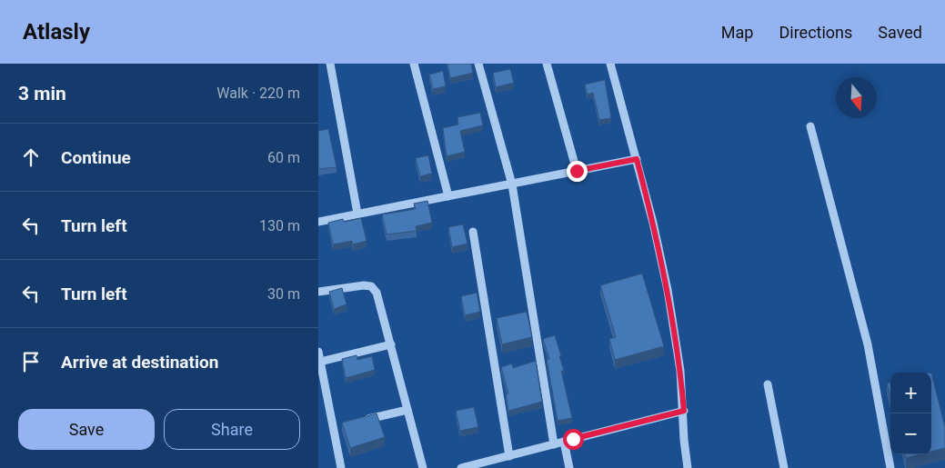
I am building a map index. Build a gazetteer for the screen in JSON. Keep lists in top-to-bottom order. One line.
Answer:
{"north":"bottom","page":{"header":"Atlasly","nav":["Map","Directions","Saved"],"heading":["3 min","Walk · 220 m"],"list":[["Continue","60 m"],["Turn left","130 m"],["Turn left","30 m"],"Arrive at destination"],"map_buttons":["+","−"],"buttons":["Save","Share"]}}
